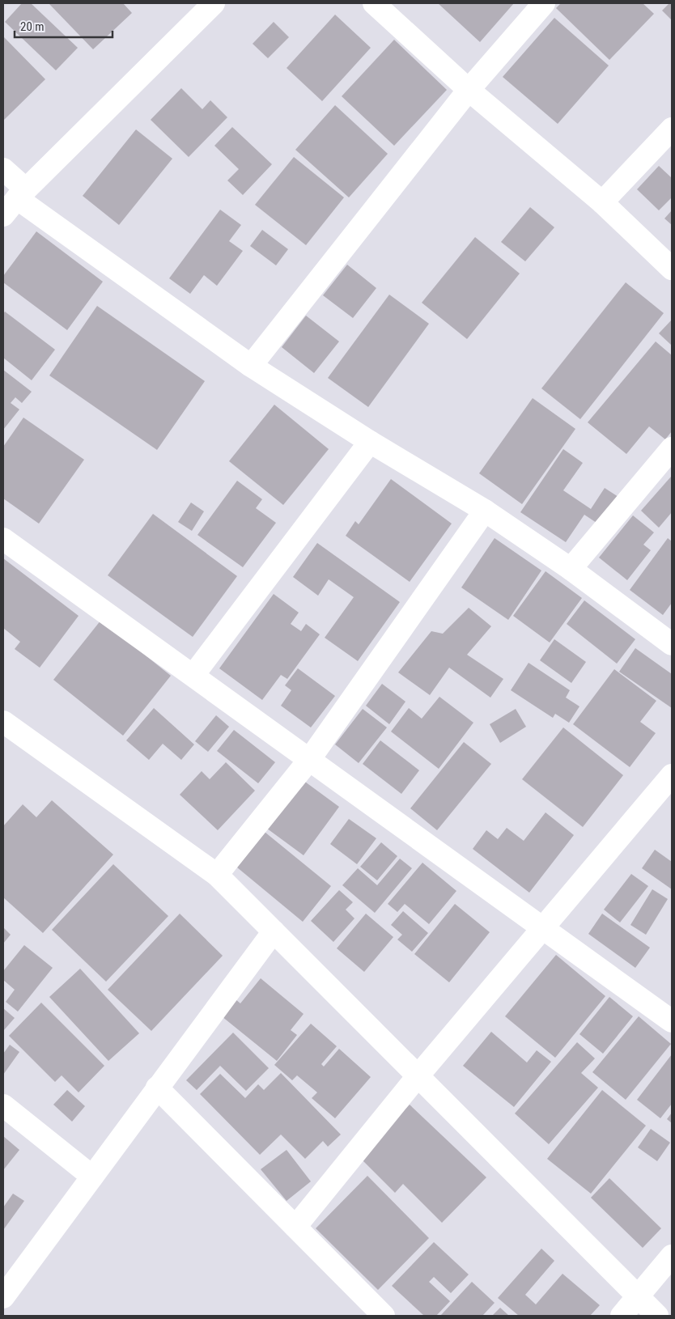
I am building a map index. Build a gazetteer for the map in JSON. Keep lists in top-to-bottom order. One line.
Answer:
{"scale_bar":"20 m"}
